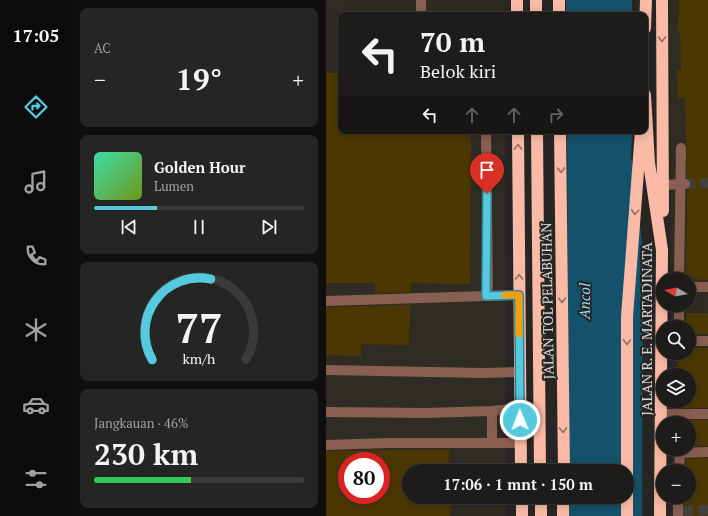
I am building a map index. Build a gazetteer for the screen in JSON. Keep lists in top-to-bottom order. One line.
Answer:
{"streets":{"highway":["JALAN TOL PELABUHAN","JALAN R. E. MARTADINATA"]},"water":["Ancol"],"north":"left","page":{"tabs":"17:05","tile":["AC",["Jangkauan · 46%","230 km"]],"turn":["70 m","Belok kiri"],"heat":["−","19°","+"],"song":["Golden Hour","Lumen"],"map_buttons":["+","−"],"limit":"80","trip":"17:06 · 1 mnt · 150 m","gauge":["77","km/h"]}}
